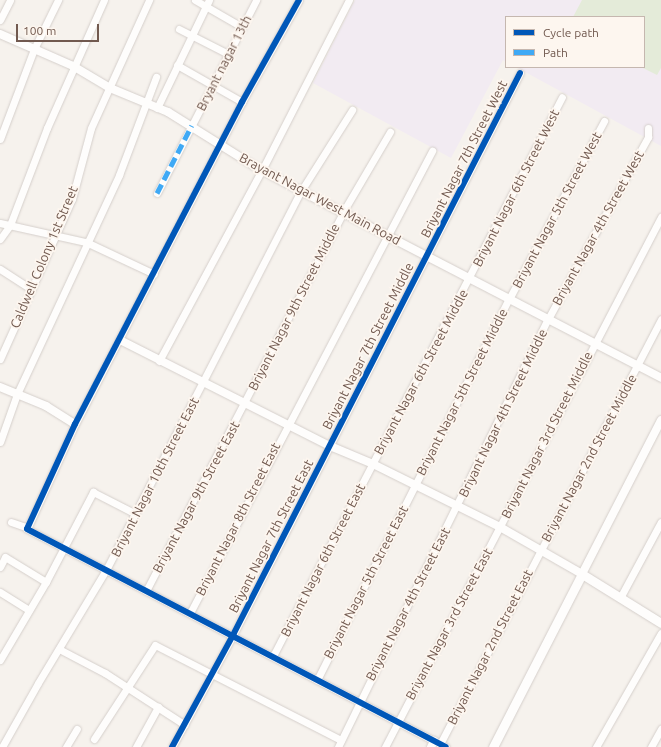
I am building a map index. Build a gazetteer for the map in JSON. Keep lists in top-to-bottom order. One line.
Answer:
{"streets":{"street":["Bryant nagar 13th","Briyant Nagar 7th Street West","Briyant Nagar 6th Street West","Brayant Nagar West Main Road","Briyant Nagar 5th Street West","Briyant Nagar 4th Street West","Caldwell Colony 1st Street","Briyant Nagar 9th Street Middle","Briyant Nagar 7th Street Middle","Briyant Nagar 6th Street Middle","Briyant Nagar 5th Street Middle","Briyant Nagar 4th Street Middle","Briyant Nagar 3rd Street Middle","Briyant Nagar 2nd Street Middle","Briyant Nagar 10th Street East","Briyant Nagar 9th Street East","Briyant Nagar 8th Street East","Briyant Nagar 7th Street East","Briyant Nagar 6th Street East","Briyant Nagar 5th Street East","Briyant Nagar 4th Street East","Briyant Nagar 3rd Street East","Briyant Nagar 2nd Street East"]},"crossings":[["Bryant nagar 13th","Brayant Nagar West Main Road"],["Briyant Nagar 7th Street West","Brayant Nagar West Main Road"],["Briyant Nagar 7th Street West","Briyant Nagar 7th Street Middle"],["Briyant Nagar 6th Street West","Brayant Nagar West Main Road"],["Briyant Nagar 6th Street West","Briyant Nagar 6th Street Middle"],["Brayant Nagar West Main Road","Briyant Nagar 5th Street West"],["Brayant Nagar West Main Road","Briyant Nagar 4th Street West"],["Brayant Nagar West Main Road","Caldwell Colony 1st Street"],["Brayant Nagar West Main Road","Briyant Nagar 9th Street Middle"],["Brayant Nagar West Main Road","Briyant Nagar 7th Street Middle"],["Brayant Nagar West Main Road","Briyant Nagar 6th Street Middle"],["Brayant Nagar West Main Road","Briyant Nagar 5th Street Middle"],["Brayant Nagar West Main Road","Briyant Nagar 4th Street Middle"],["Brayant Nagar West Main Road","Briyant Nagar 3rd Street Middle"],["Brayant Nagar West Main Road","Briyant Nagar 2nd Street Middle"],["Brayant Nagar West Main Road","Briyant Nagar 10th Street East"],["Brayant Nagar West Main Road","Briyant Nagar 8th Street East"],["Briyant Nagar 5th Street West","Briyant Nagar 5th Street Middle"],["Briyant Nagar 4th Street West","Briyant Nagar 4th Street Middle"],["Briyant Nagar 9th Street Middle","Briyant Nagar 9th Street East"],["Briyant Nagar 7th Street Middle","Briyant Nagar 7th Street East"],["Briyant Nagar 6th Street Middle","Briyant Nagar 6th Street East"],["Briyant Nagar 5th Street Middle","Briyant Nagar 5th Street East"],["Briyant Nagar 4th Street Middle","Briyant Nagar 4th Street East"],["Briyant Nagar 3rd Street Middle","Briyant Nagar 3rd Street East"],["Briyant Nagar 2nd Street Middle","Briyant Nagar 2nd Street East"]],"legend":["Cycle path","Path"],"scale_bar":"100 m"}
